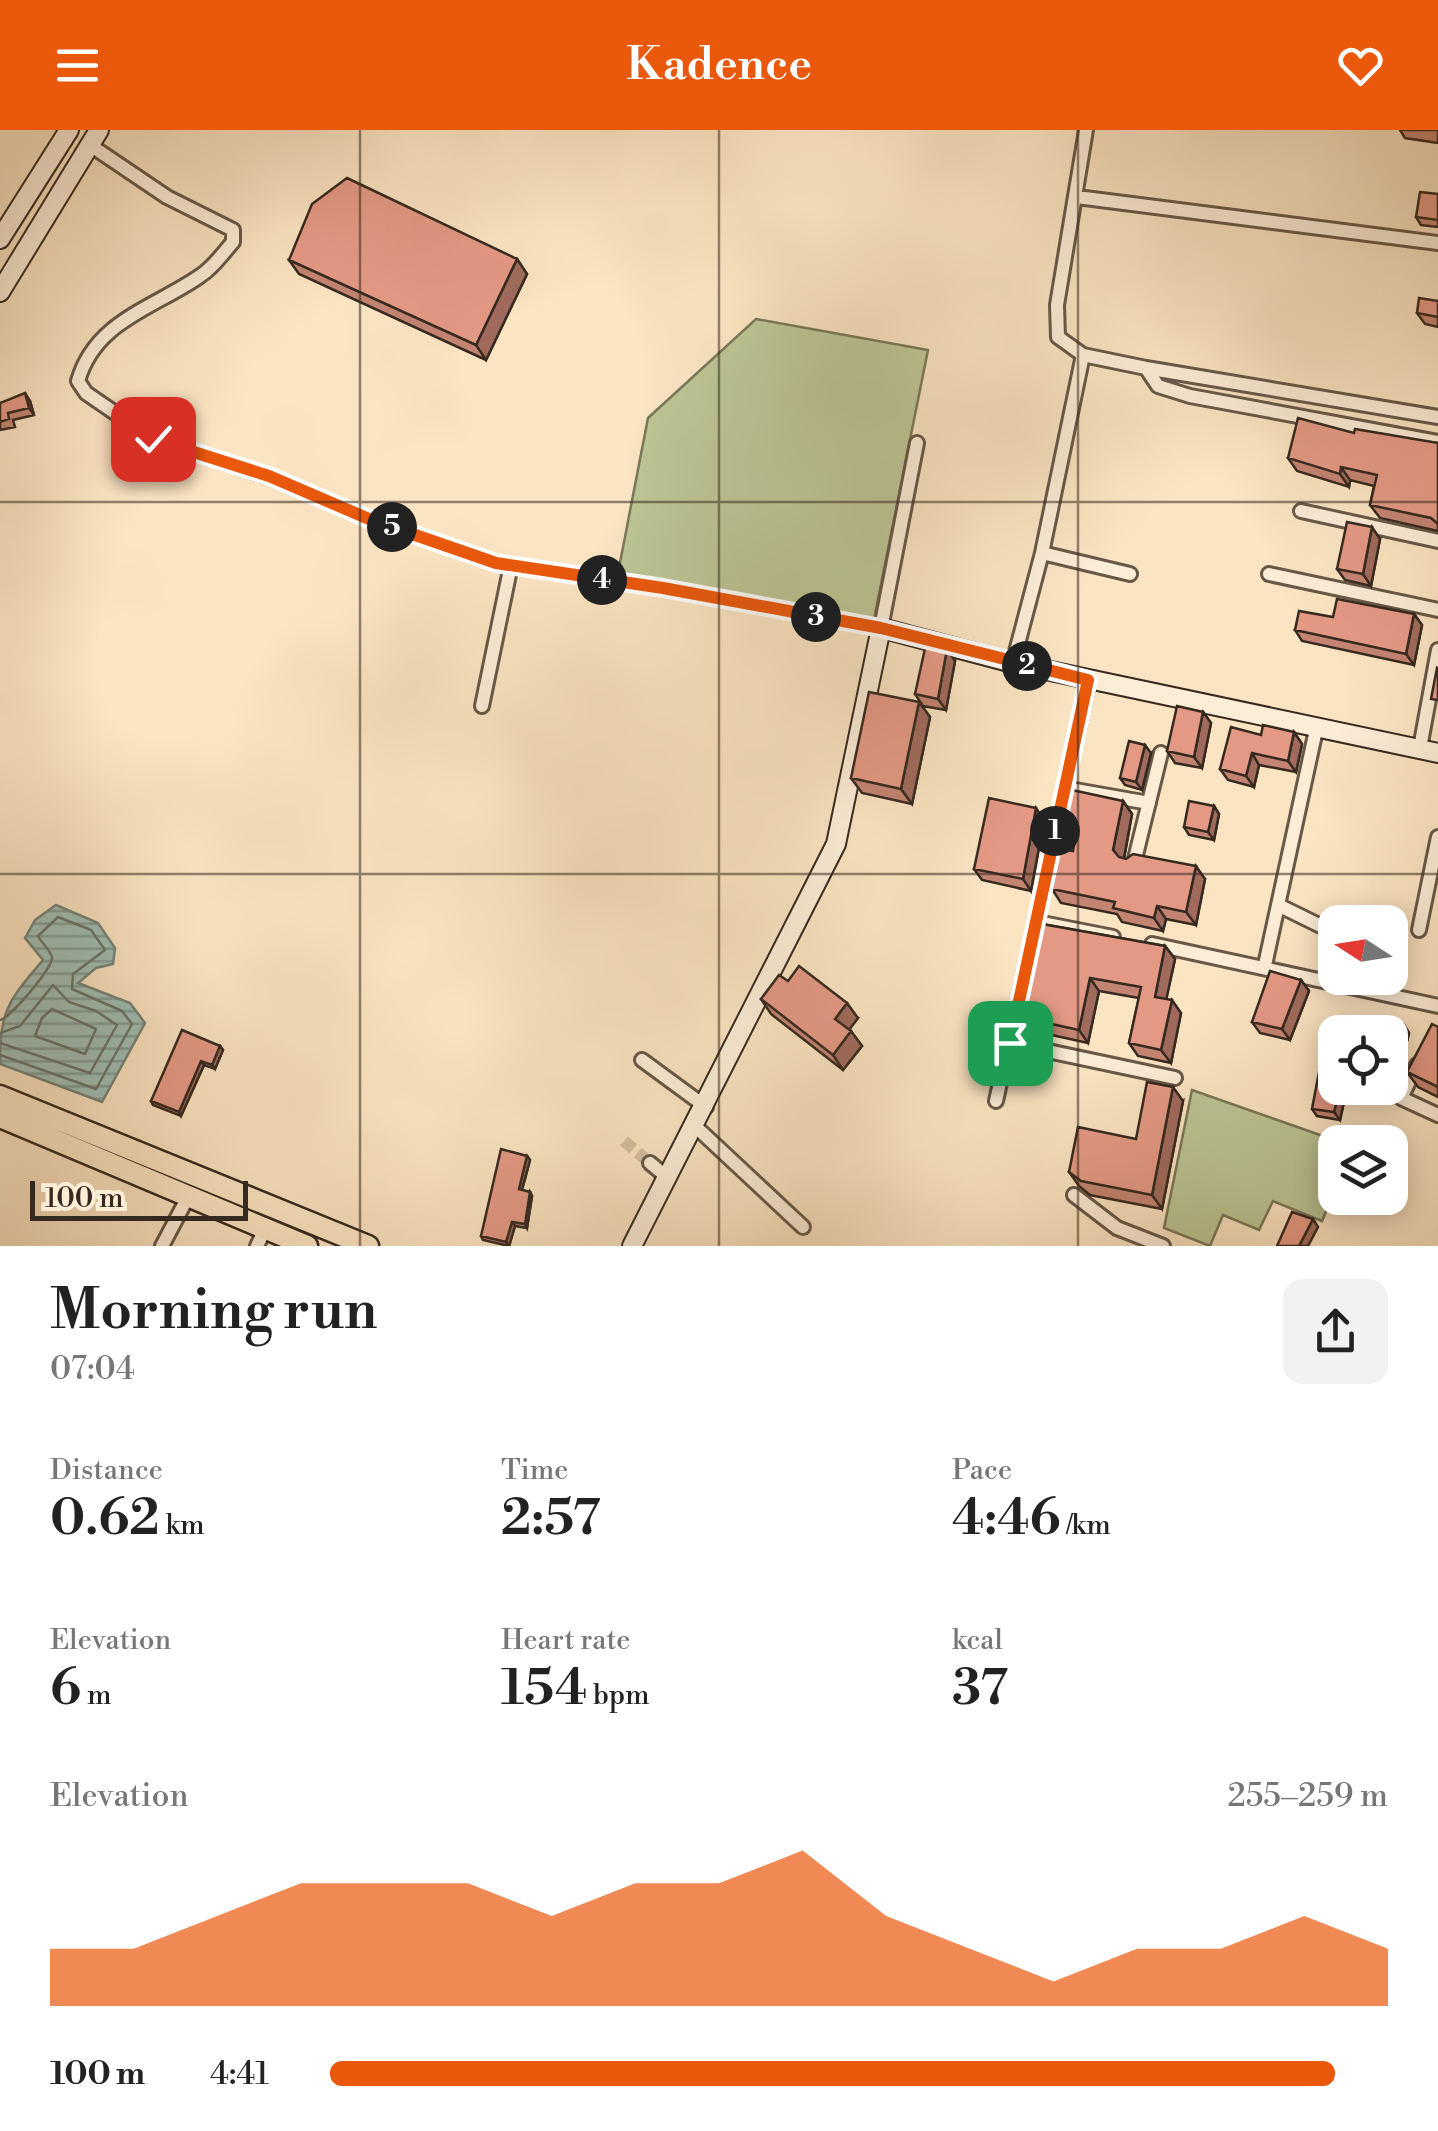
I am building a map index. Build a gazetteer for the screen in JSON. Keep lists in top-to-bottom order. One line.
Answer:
{"scale_bar":"100 m","north":"left","page":{"header":"Kadence","pins":["5","4","3","2","1"],"scale":"100 m","heading":["Morning run","07:04"],"stats":[["Distance","0.62 km"],["Time","2:57"],["Pace","4:46 /km"],["Elevation","6 m"],["Heart rate","154 bpm"],["kcal","37"]],"chart":["Elevation","255–259 m"],"list":[{"name":"100 m","note":"4:41"}]}}
